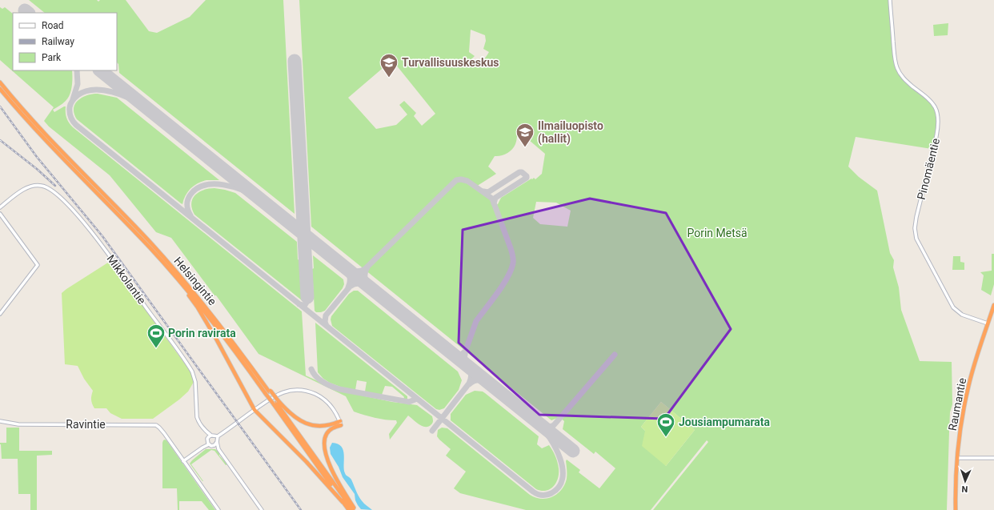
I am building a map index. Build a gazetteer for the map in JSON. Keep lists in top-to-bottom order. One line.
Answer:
{"streets":{"highway":["Helsingintie","Raumantie"],"street":["Pinomäentie","Mikkolantie","Ravintie"]},"crossings":[["Pinomäentie","Raumantie"]],"parks":["Porin Metsä"],"places":{"school or university":["Turvallisuuskeskus","Ilmailuopisto (hallit)"],"sports":["Porin ravirata","Jousiampumarata"]},"legend":["Road","Railway","Park"],"north":"bottom"}
